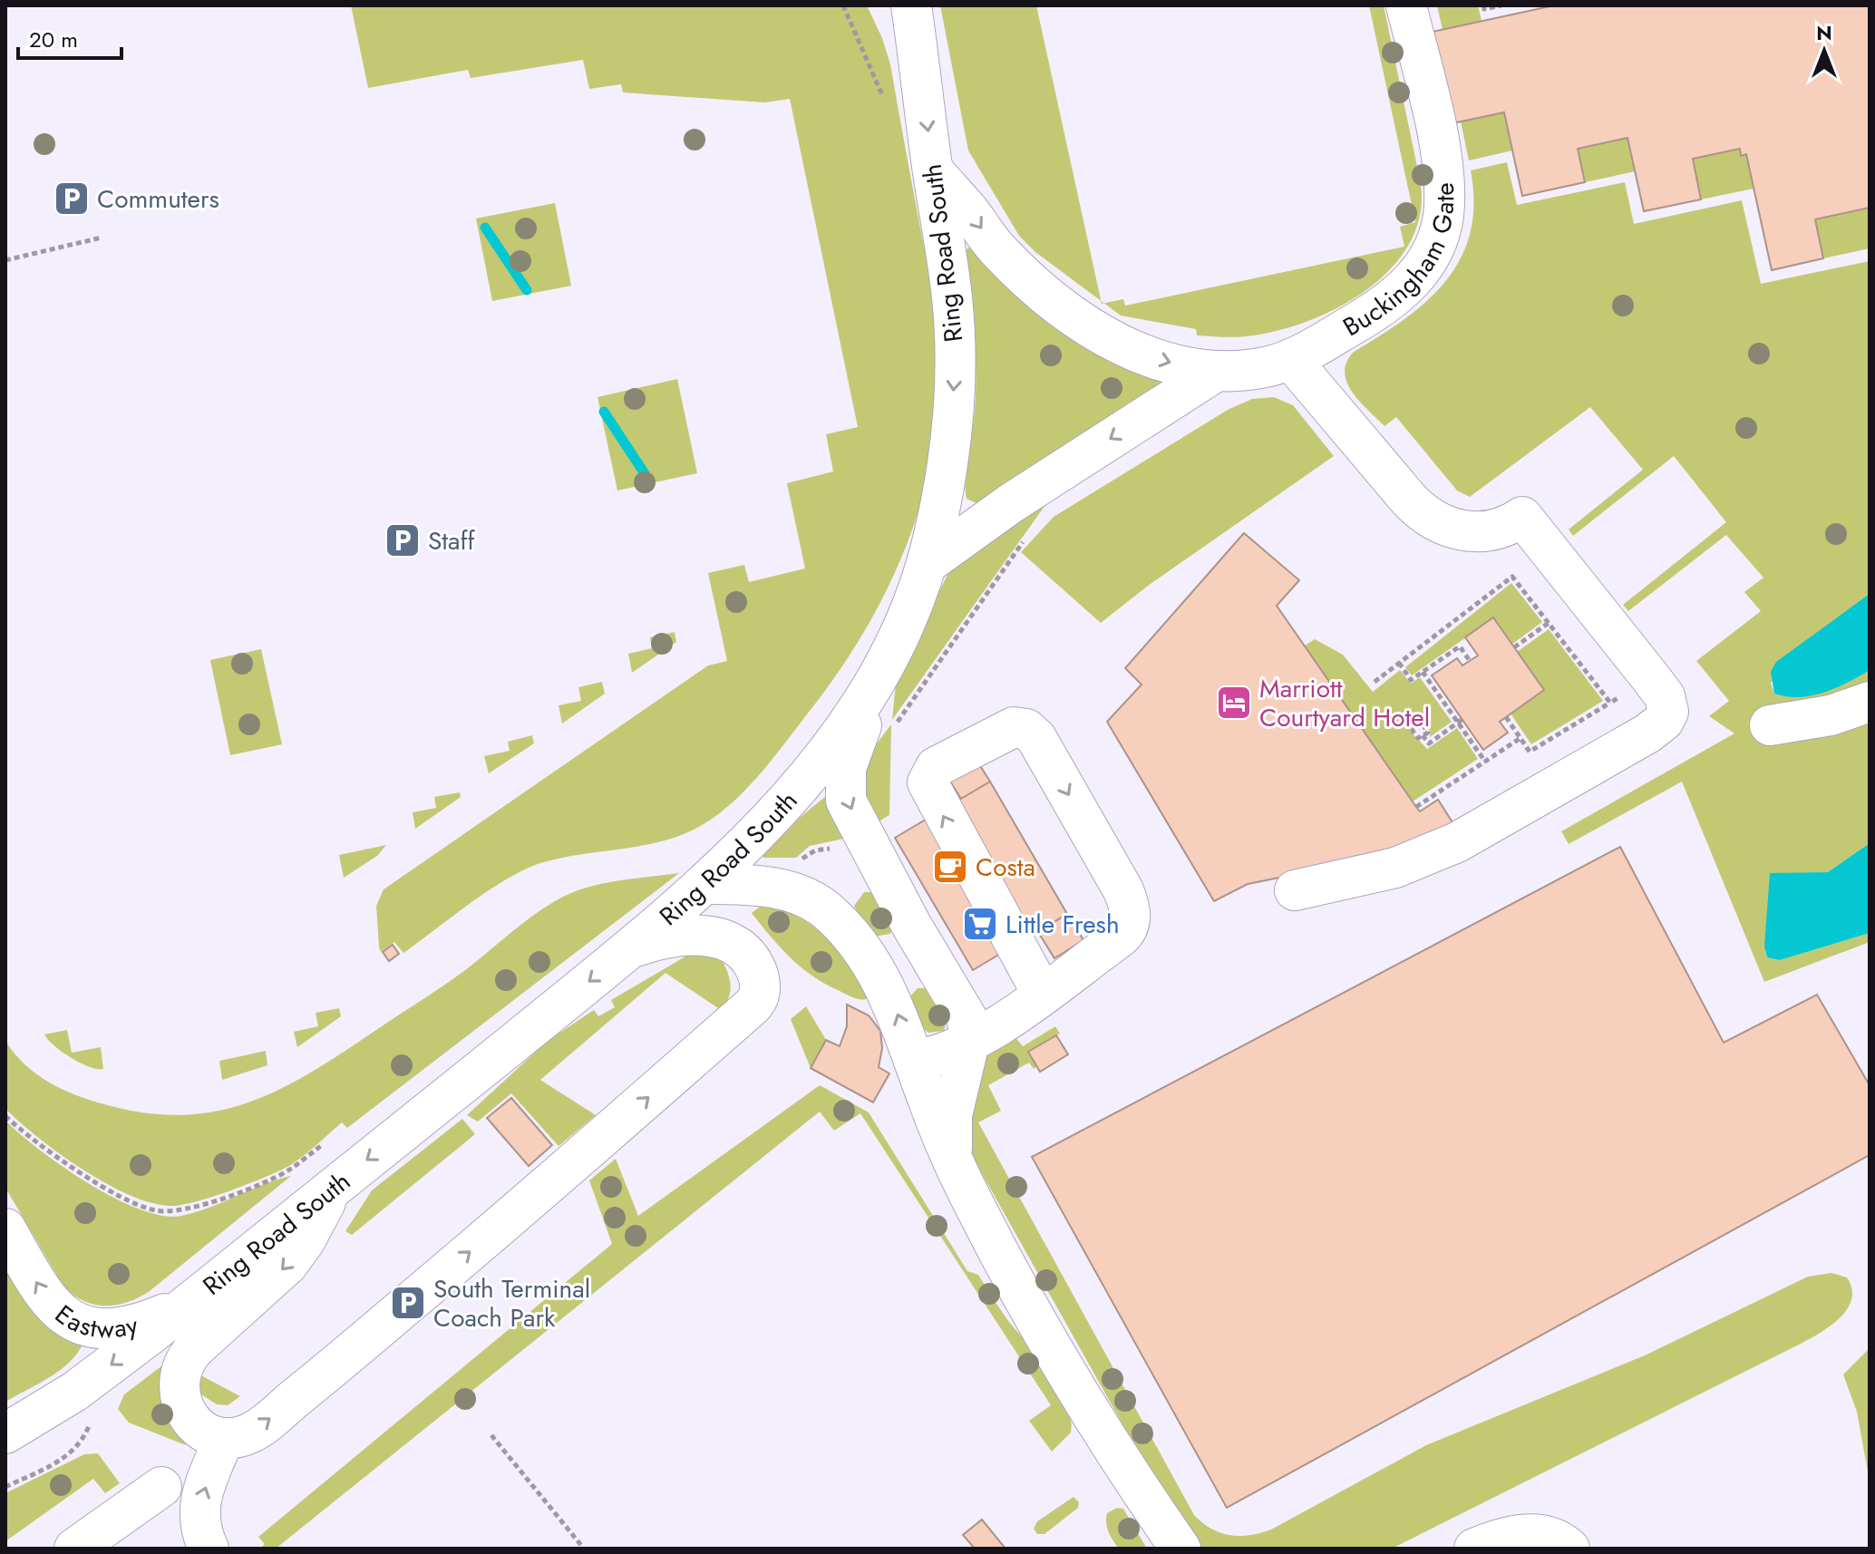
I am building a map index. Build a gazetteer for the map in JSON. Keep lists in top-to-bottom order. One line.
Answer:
{"streets":{"street":["Ring Road South","Buckingham Gate","Eastway"]},"crossings":[["Ring Road South","Buckingham Gate"],["Ring Road South","Eastway"]],"one_way":["Ring Road South","Eastway"],"places":{"parking":["Commuters","Staff","South Terminal Coach Park"],"hotel":["Marriott Courtyard Hotel"],"cafe":["Costa"],"supermarket":["Little Fresh"]},"scale_bar":"20 m","north":"top"}
